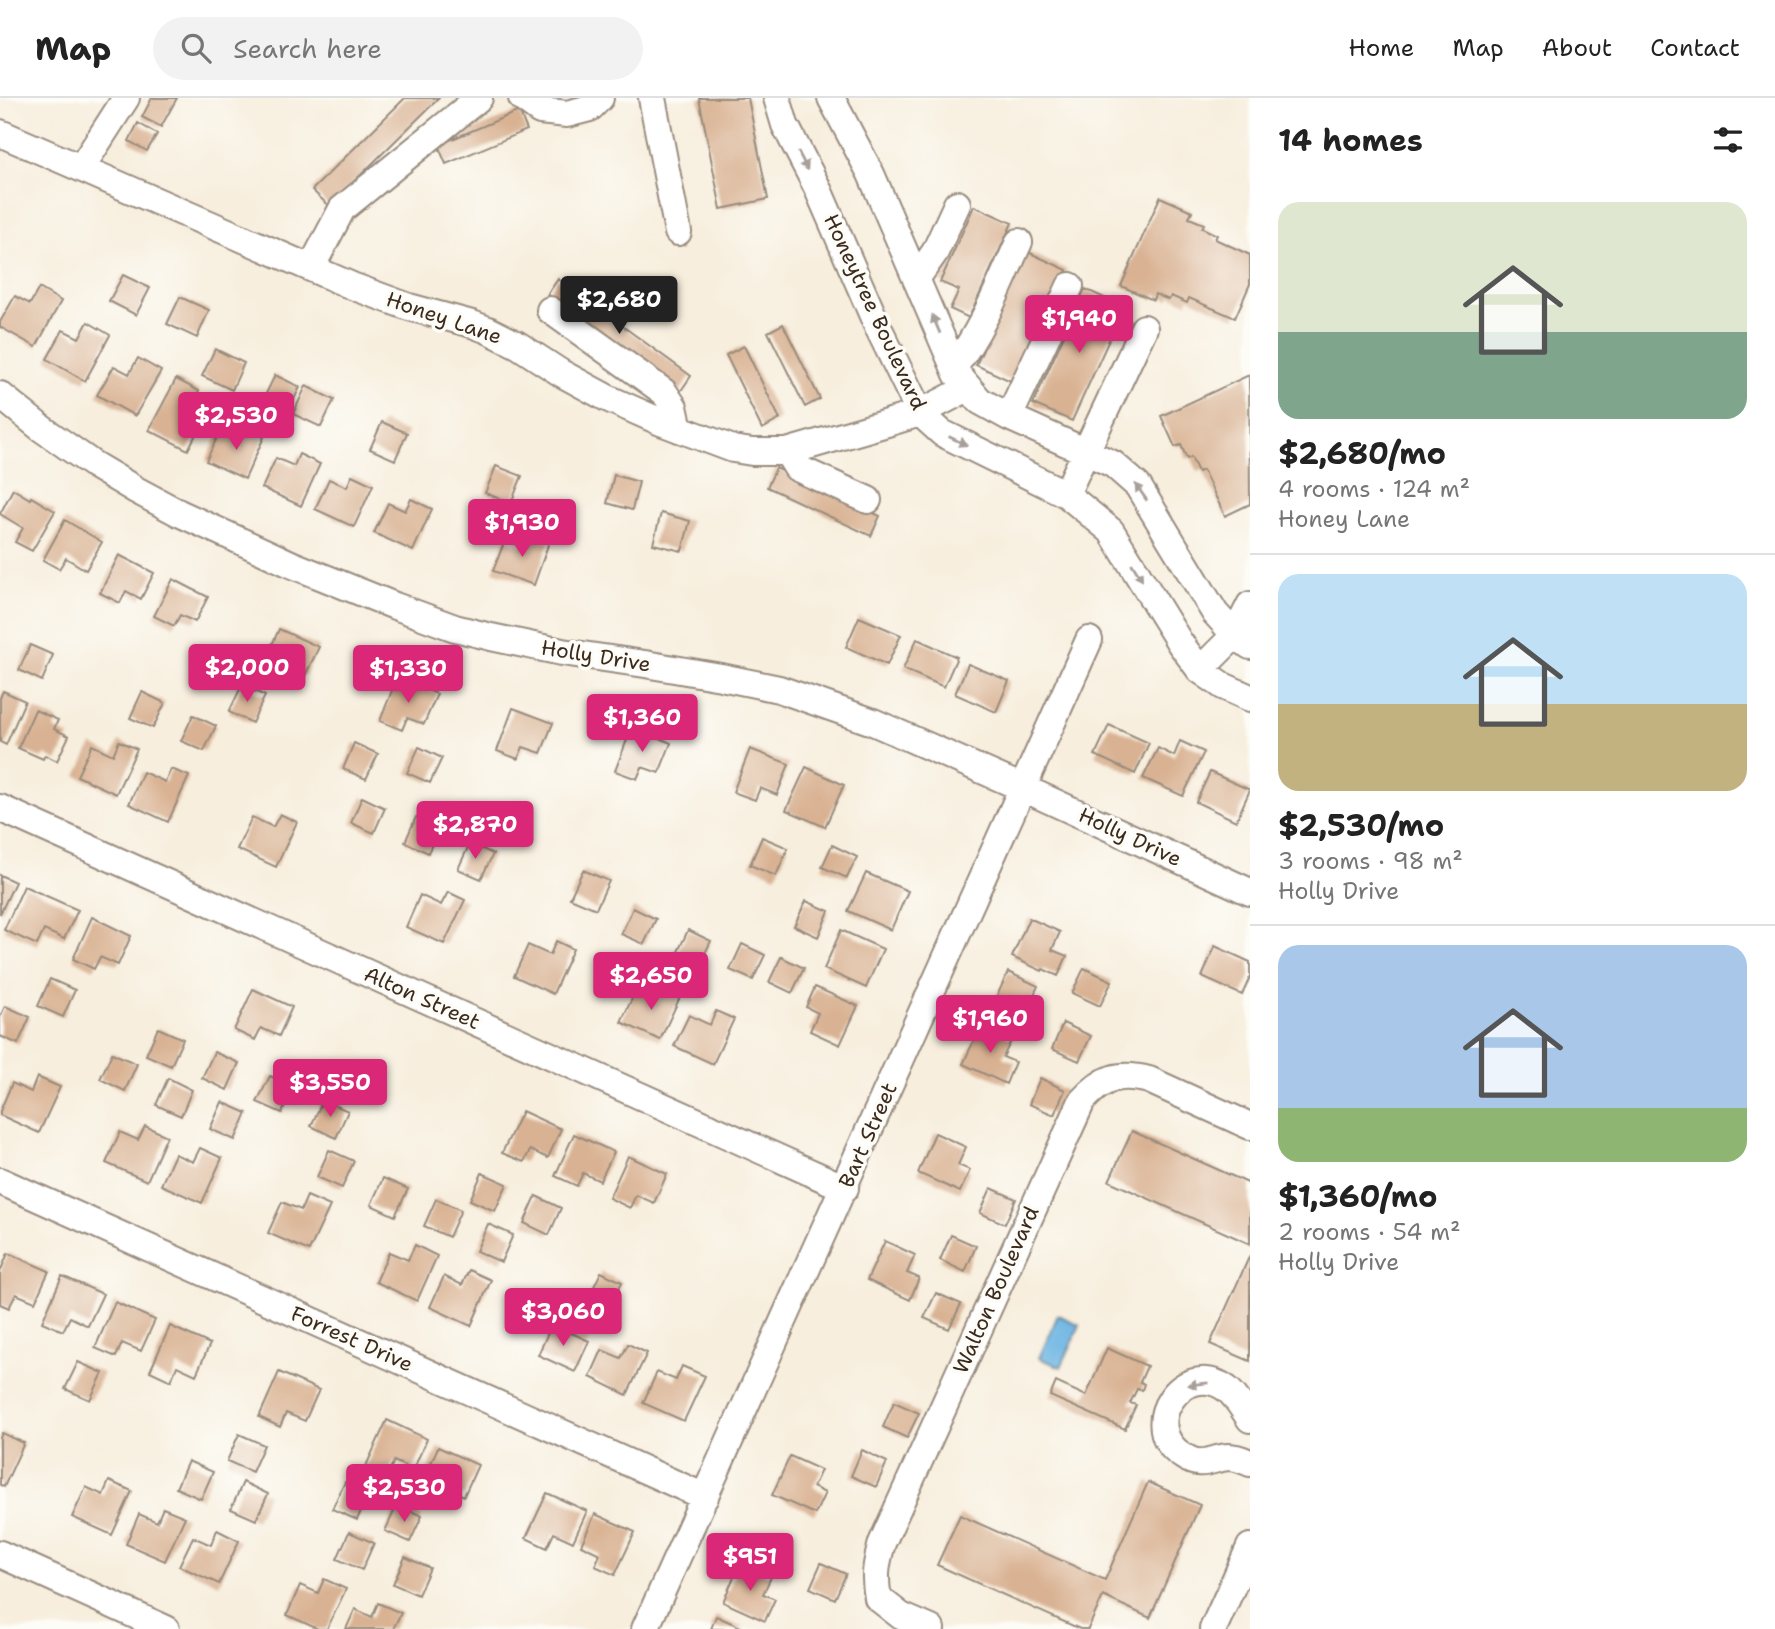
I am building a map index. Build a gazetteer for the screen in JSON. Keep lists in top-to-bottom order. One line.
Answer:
{"streets":{"street":["Honeytree Boulevard","Honey Lane","Holly Drive","Alton Street","Bart Street","Walton Boulevard","Forrest Drive"]},"crossings":[["Honeytree Boulevard","Honey Lane"],["Holly Drive","Bart Street"],["Alton Street","Bart Street"],["Bart Street","Forrest Drive"]],"page":{"header":"Map","search":"Search here","nav":["Home","Map","About","Contact"],"heading":"14 homes","list":[{"name":"$2,680/mo","note":"4 rooms · 124 m² · Honey Lane"},{"name":"$2,530/mo","note":"3 rooms · 98 m² · Holly Drive"},{"name":"$1,360/mo","note":"2 rooms · 54 m² · Holly Drive"}],"price":["$2,680","$1,940","$2,530","$1,930","$2,000","$1,330","$1,360","$2,870","$2,650","$1,960","$3,550","$3,060","$2,530","$951"]}}
